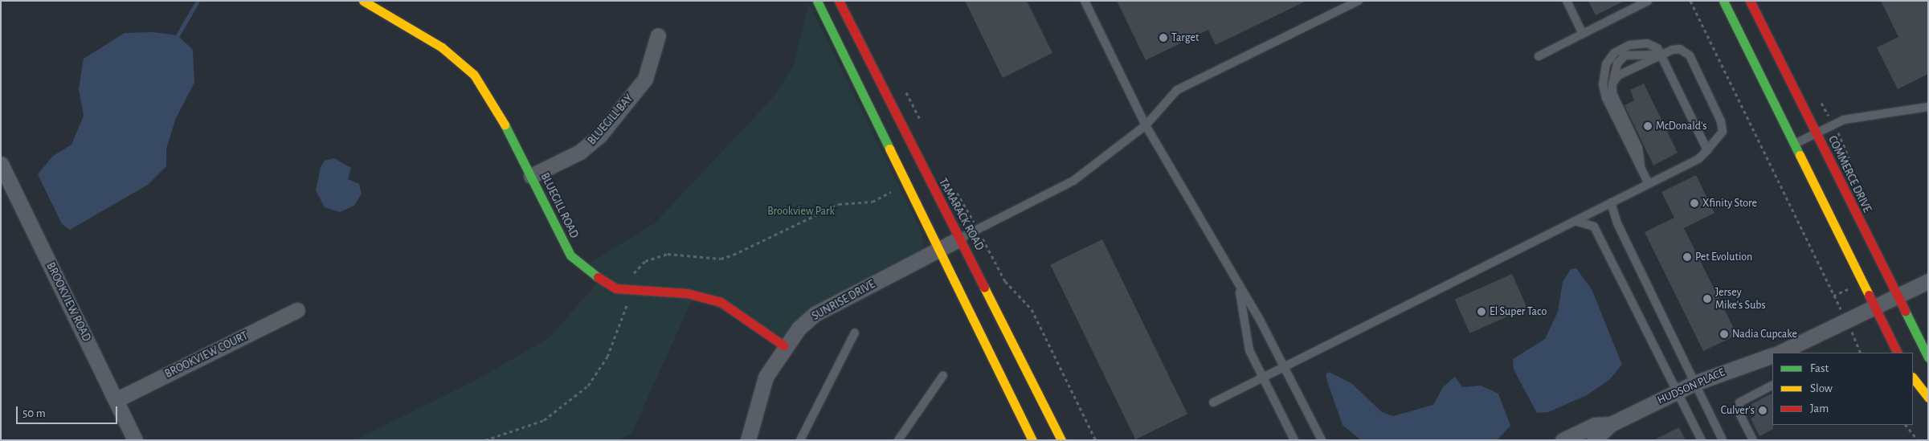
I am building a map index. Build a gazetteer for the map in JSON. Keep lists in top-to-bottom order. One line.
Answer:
{"streets":{"street":["BLUEGILL BAY","COMMERCE DRIVE","BLUEGILL ROAD","TAMARACK ROAD","SUNRISE DRIVE","BROOKVIEW ROAD","BROOKVIEW COURT","HUDSON PLACE"]},"crossings":[["BLUEGILL BAY","BLUEGILL ROAD"],["BLUEGILL ROAD","SUNRISE DRIVE"],["TAMARACK ROAD","SUNRISE DRIVE"],["BROOKVIEW ROAD","BROOKVIEW COURT"]],"parks":["Brookview Park"],"places":["Target","McDonald's","Xfinity Store","Pet Evolution","Jersey Mike's Subs","El Super Taco","Nadia Cupcake","Culver's"],"legend":["Fast","Slow","Jam"],"scale_bar":"50 m"}
